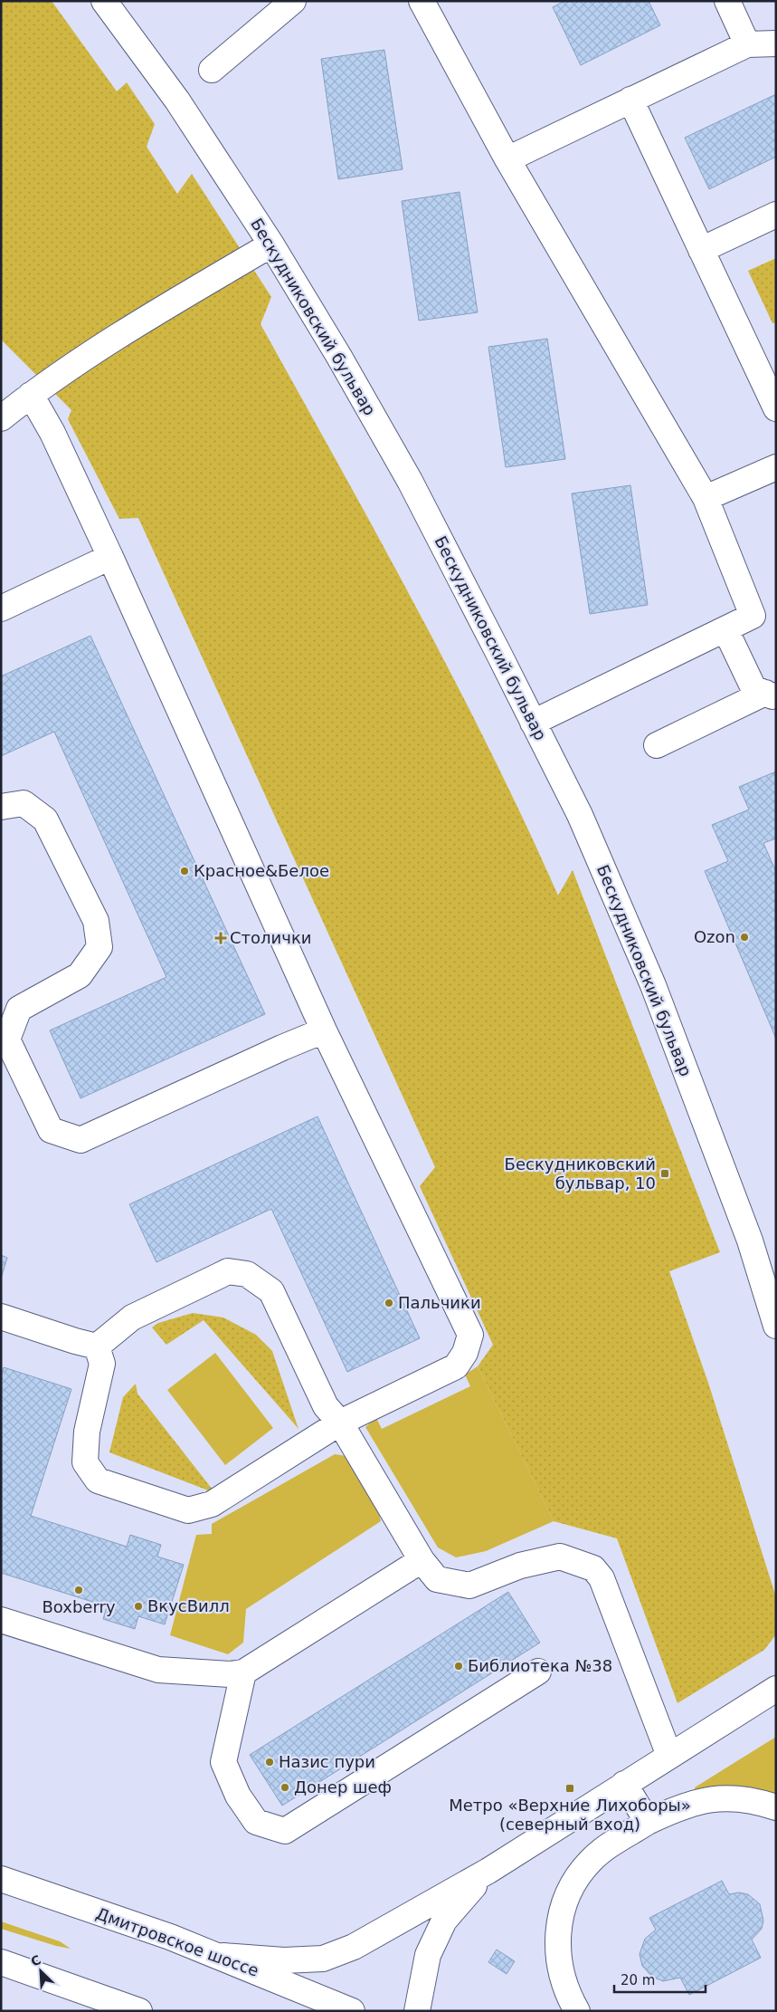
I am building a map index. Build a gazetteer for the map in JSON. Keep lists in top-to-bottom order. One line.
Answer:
{"streets":{"street":["Бескудниковский бульвар","Дмитровское шоссе"]},"places":{"other":["Красное&Белое","Ozon","Пальчики","Boxberry","ВкусВилл","Библиотека №38","Назис пури","Донер шеф"],"health":["Столички"],"transit":["Бескудниковский бульвар, 10","Метро «Верхние Лихоборы» (северный вход)"]},"scale_bar":"20 m","north":"top left"}
